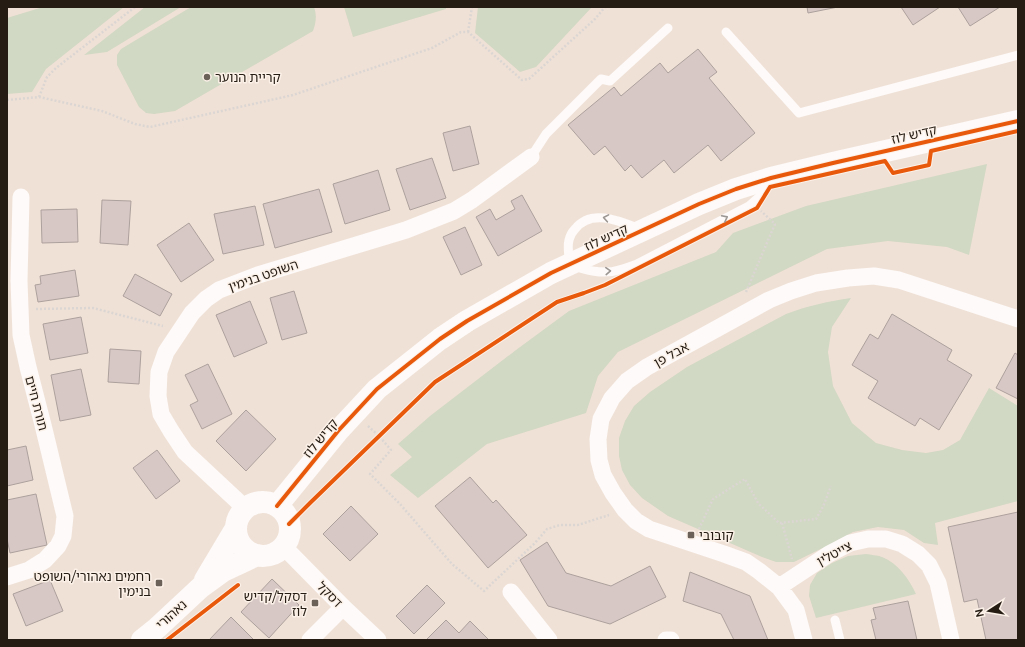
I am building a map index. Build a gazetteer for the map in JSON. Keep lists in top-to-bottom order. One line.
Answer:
{"streets":{"street":["קדיש לוז","השופט בנימין","אבל פן","תורת חיים","צייטלין","דסקל","נאהורי"]},"crossings":[["קדיש לוז","השופט בנימין"],["קדיש לוז","דסקל"],["השופט בנימין","דסקל"],["אבל פן","צייטלין"]],"places":{"other":["קריית הנוער"],"transit":["קובובי","רחמים נאהורי/השופט בנימין","דסקל/קדיש לוז"]},"north":"left"}
